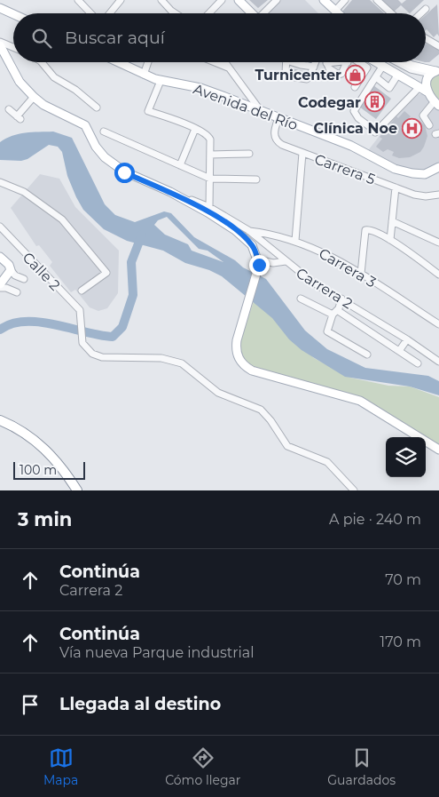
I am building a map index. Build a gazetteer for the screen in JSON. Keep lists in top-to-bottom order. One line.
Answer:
{"streets":{"main road":["Avenida del Río","Carrera 2"],"street":["Carrera 5","Carrera 3","Calle 2"]},"crossings":[["Avenida del Río","Carrera 5"],["Carrera 3","Carrera 2"]],"places":{"shop":["Turnicenter"],"building":["Codegar"],"hospital":["Clínica Noe"]},"scale_bar":"100 m","page":{"search":"Buscar aquí","scale":"100 m","heading":["3 min","A pie · 240 m"],"list":[["Continúa","Carrera 2","70 m"],["Continúa","Vía nueva Parque industrial","170 m"],"Llegada al destino"],"nav":["Mapa","Cómo llegar","Guardados"]}}
